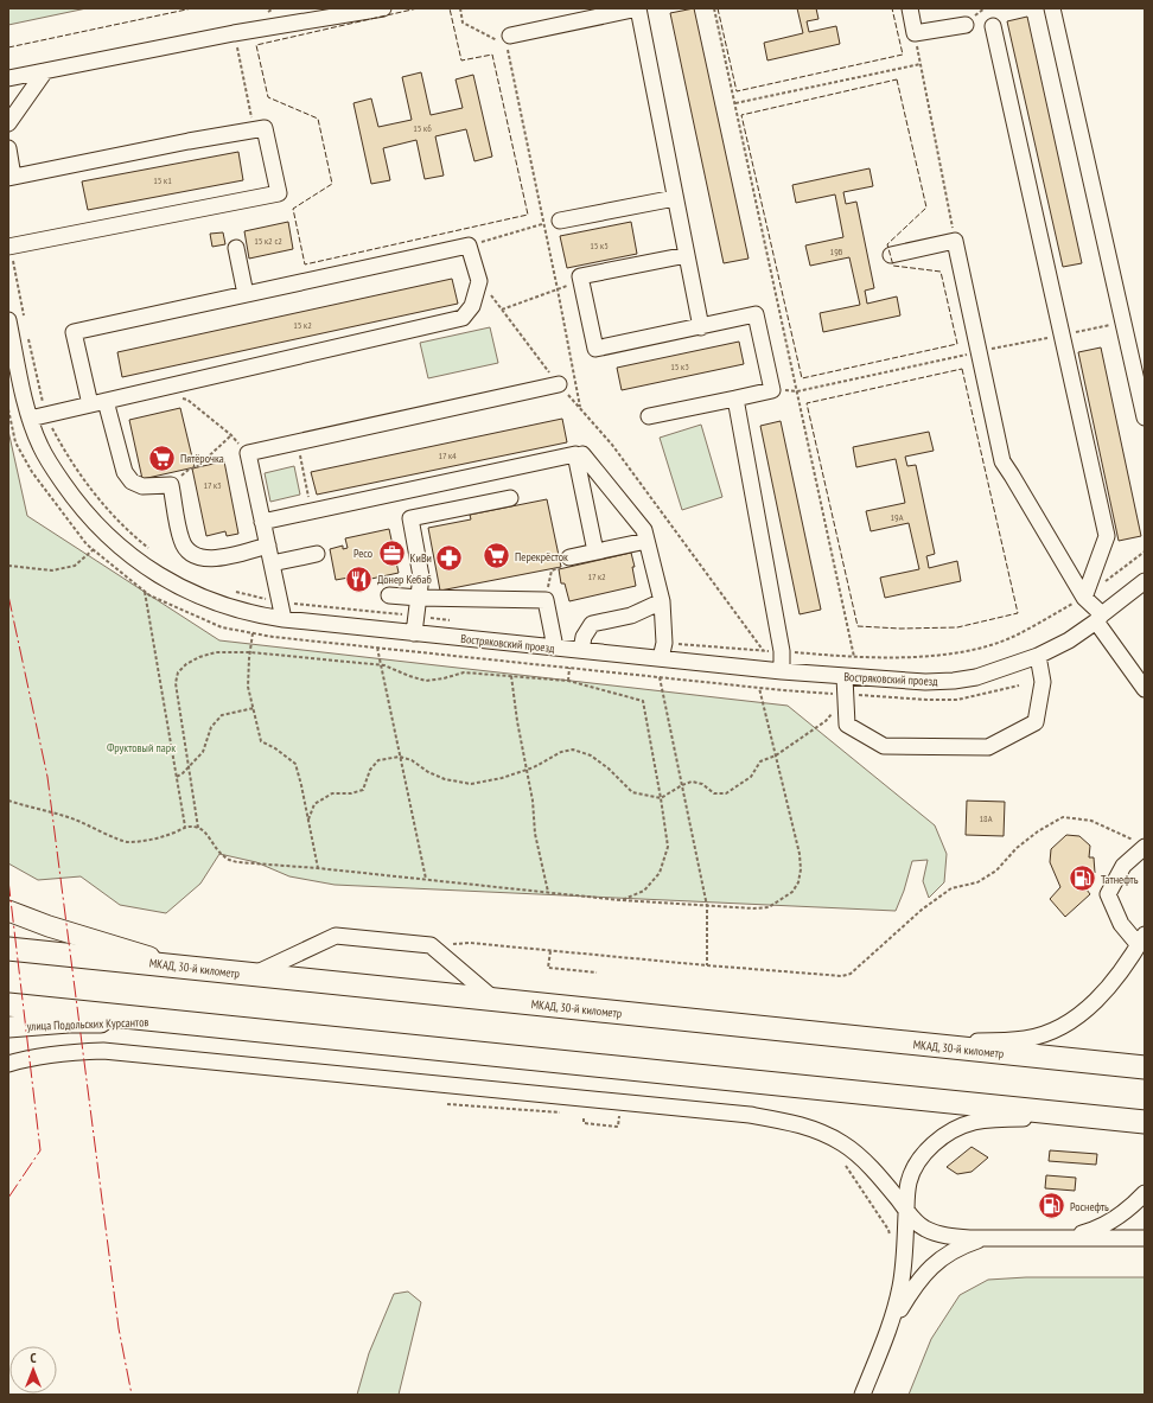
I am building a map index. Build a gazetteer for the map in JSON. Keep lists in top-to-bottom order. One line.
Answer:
{"streets":{"highway":["МКАД, 30-й километр"],"main road":["улица Подольских Курсантов"],"street":["Востряковский проезд"]},"parks":["Фруктовый парк"],"places":{"supermarket":["Пятёрочка","Перекрёсток"],"office":["Ресо"],"pharmacy":["КиВи"],"restaurant":["Донер Кебаб"],"fuel station":["Татнефть","Роснефть"]},"house_numbers":["15 к6","15 к1","15 к2 с2","15 к5","19Б","15 к2","15 к3","17 к4","17 к3","19А","17 к2","18А"],"north":"top"}
